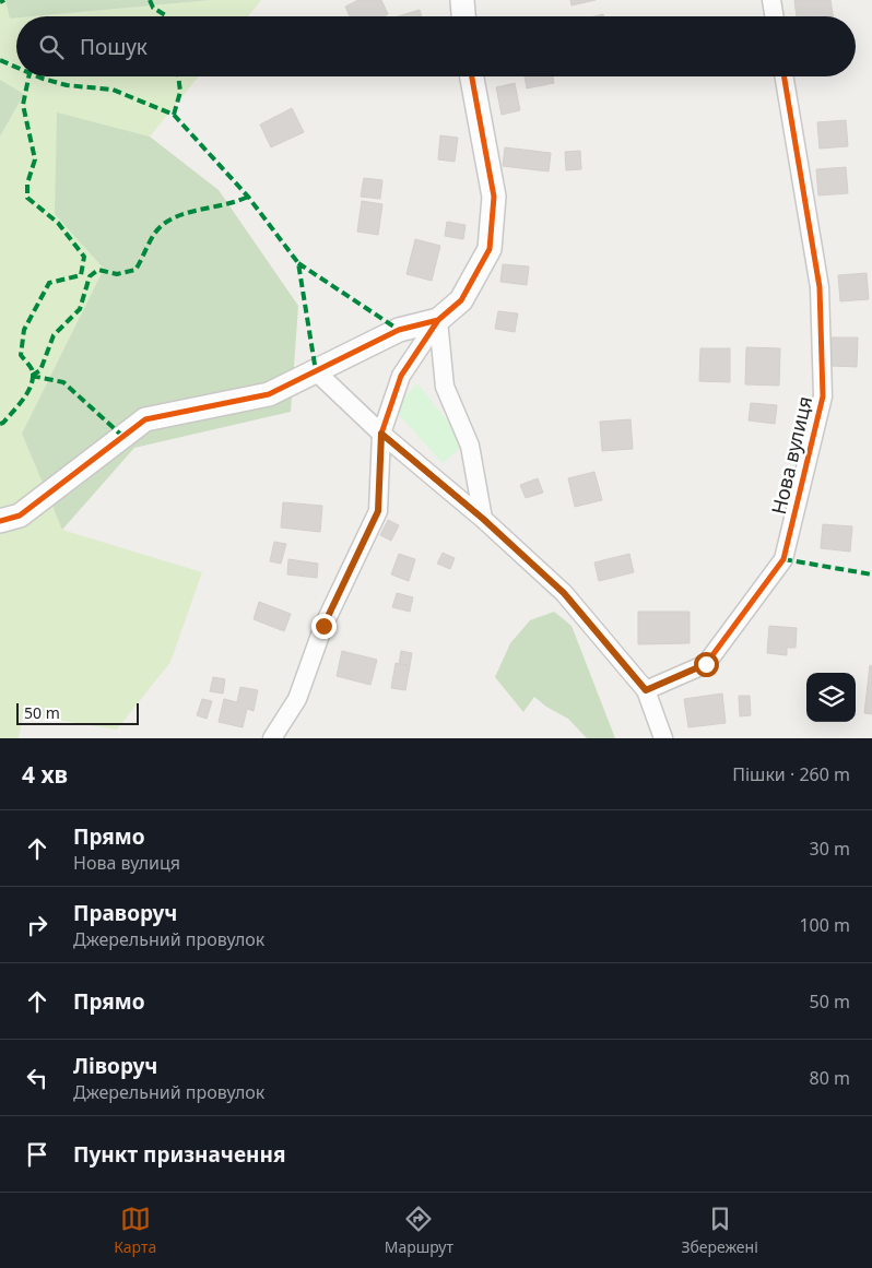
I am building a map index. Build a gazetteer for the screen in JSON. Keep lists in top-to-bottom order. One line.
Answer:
{"streets":{"street":["Нова вулиця"]},"scale_bar":"50 m","page":{"search":"Пошук","scale":"50 m","heading":["4 хв","Пішки · 260 m"],"list":[["Прямо","Нова вулиця","30 m"],["Праворуч","Джерельний провулок","100 m"],["Прямо","50 m"],["Ліворуч","Джерельний провулок","80 m"],"Пункт призначення"],"nav":["Карта","Маршрут","Збережені"]}}
